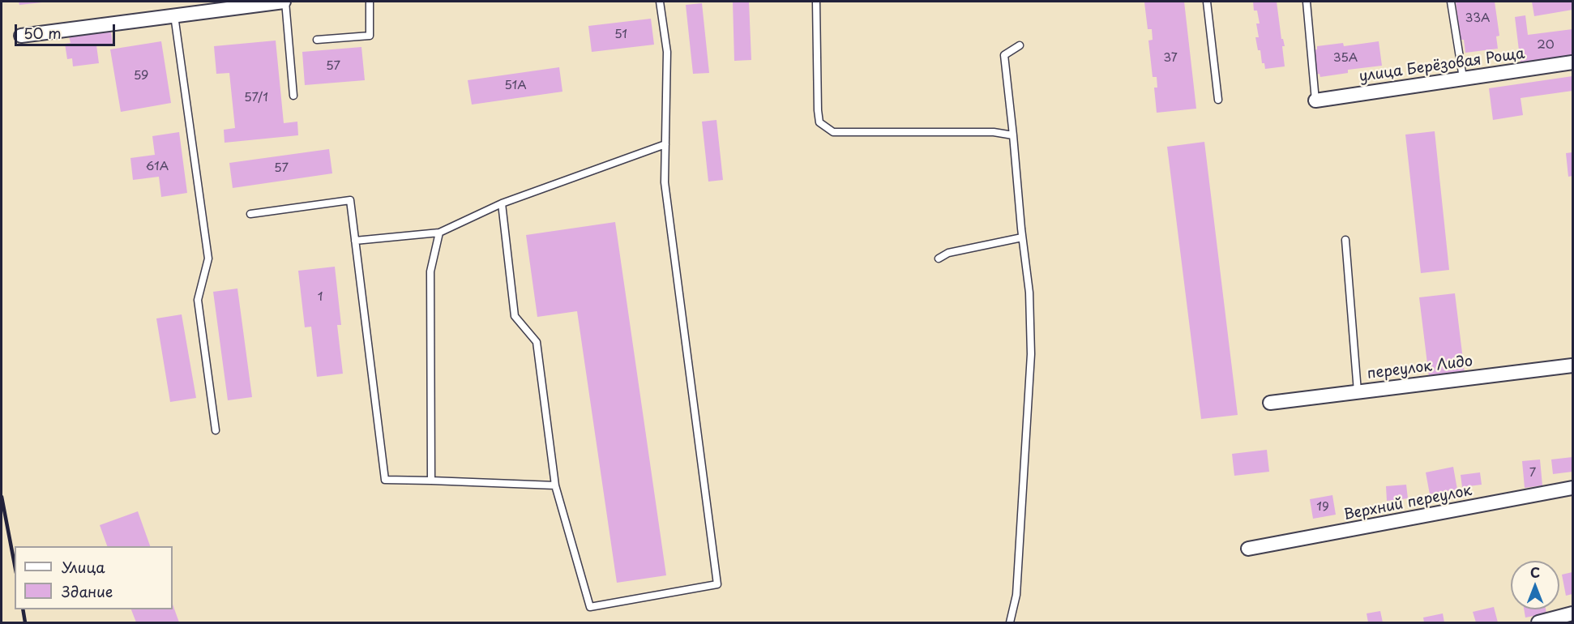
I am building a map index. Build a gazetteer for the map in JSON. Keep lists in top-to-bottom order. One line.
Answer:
{"streets":{"street":["улица Берёзовая Роща","переулок Лидо","Верхний переулок"]},"house_numbers":["33А","51","20","37","35А","57","59","51А","57/1","61А","57","1","7","19"],"legend":["Улица","Здание"],"scale_bar":"50 m","north":"top"}
